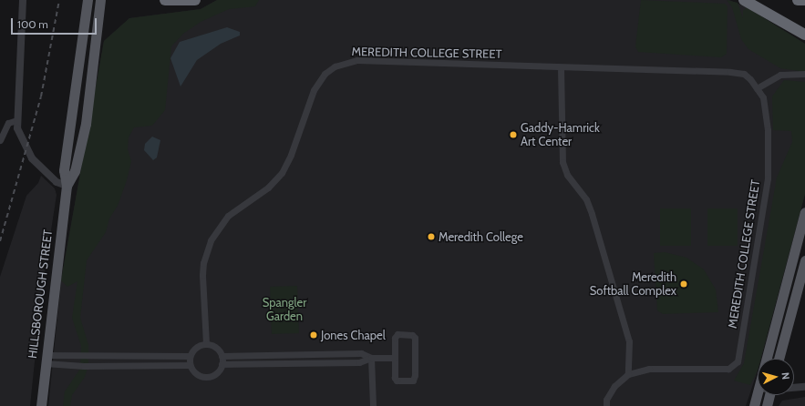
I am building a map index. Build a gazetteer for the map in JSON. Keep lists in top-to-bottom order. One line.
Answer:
{"streets":{"main road":["HILLSBOROUGH STREET"],"street":["MEREDITH COLLEGE STREET"]},"parks":["Spangler Garden"],"places":["Gaddy-Hamrick Art Center","Meredith College","Meredith Softball Complex","Jones Chapel"],"scale_bar":"100 m","north":"right"}
